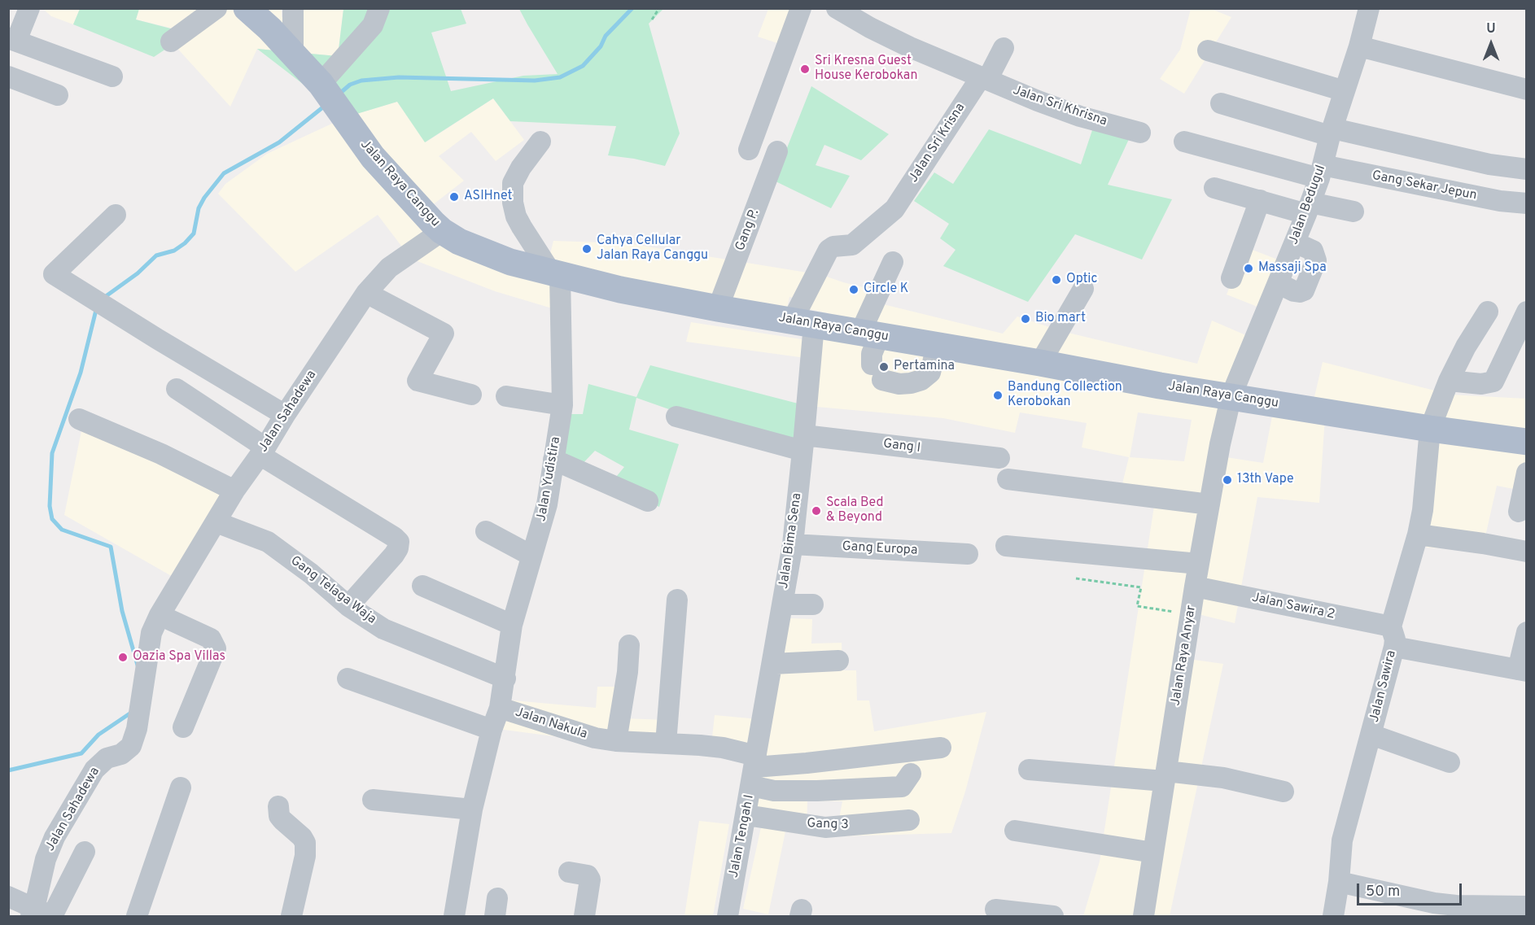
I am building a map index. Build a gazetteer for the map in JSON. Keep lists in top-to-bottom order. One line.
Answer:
{"streets":{"main road":["Jalan Raya Canggu"],"street":["Jalan Sri Khrisna","Jalan Sri Krisna","Gang Sekar Jepun","Jalan Bedugul","Gang P.","Jalan Sahadewa","Gang I","Jalan Yudistira","Jalan Bima Sena","Gang Europa","Gang Telaga Waja","Jalan Sawira 2","Jalan Raya Anyar","Jalan Sawira","Jalan Nakula","Gang 3","Jalan Tengah I"]},"crossings":[["Jalan Sri Khrisna","Jalan Sri Krisna"],["Jalan Sri Krisna","Jalan Raya Canggu"],["Jalan Sri Krisna","Jalan Bima Sena"],["Jalan Raya Canggu","Jalan Bedugul"],["Jalan Raya Canggu","Gang P."],["Jalan Raya Canggu","Jalan Sahadewa"],["Jalan Raya Canggu","Jalan Yudistira"],["Jalan Raya Canggu","Jalan Bima Sena"],["Jalan Raya Canggu","Jalan Raya Anyar"],["Jalan Raya Canggu","Jalan Sawira"],["Gang Sekar Jepun","Jalan Bedugul"],["Jalan Bedugul","Jalan Raya Anyar"],["Jalan Sahadewa","Gang Telaga Waja"],["Gang I","Jalan Bima Sena"],["Jalan Yudistira","Gang Telaga Waja"],["Jalan Yudistira","Jalan Nakula"],["Jalan Bima Sena","Gang Europa"],["Jalan Bima Sena","Jalan Nakula"],["Jalan Bima Sena","Jalan Tengah I"],["Jalan Sawira 2","Jalan Raya Anyar"],["Jalan Sawira 2","Jalan Sawira"],["Jalan Nakula","Jalan Tengah I"],["Gang 3","Jalan Tengah I"]],"places":["Sri Kresna Guest House Kerobokan","ASIHnet","Cahya Cellular Jalan Raya Canggu","Massaji Spa","Optic","Circle K","Bio mart","Pertamina","Bandung Collection Kerobokan","13th Vape","Scala Bed & Beyond","Oazia Spa Villas"],"scale_bar":"50 m","north":"top"}
